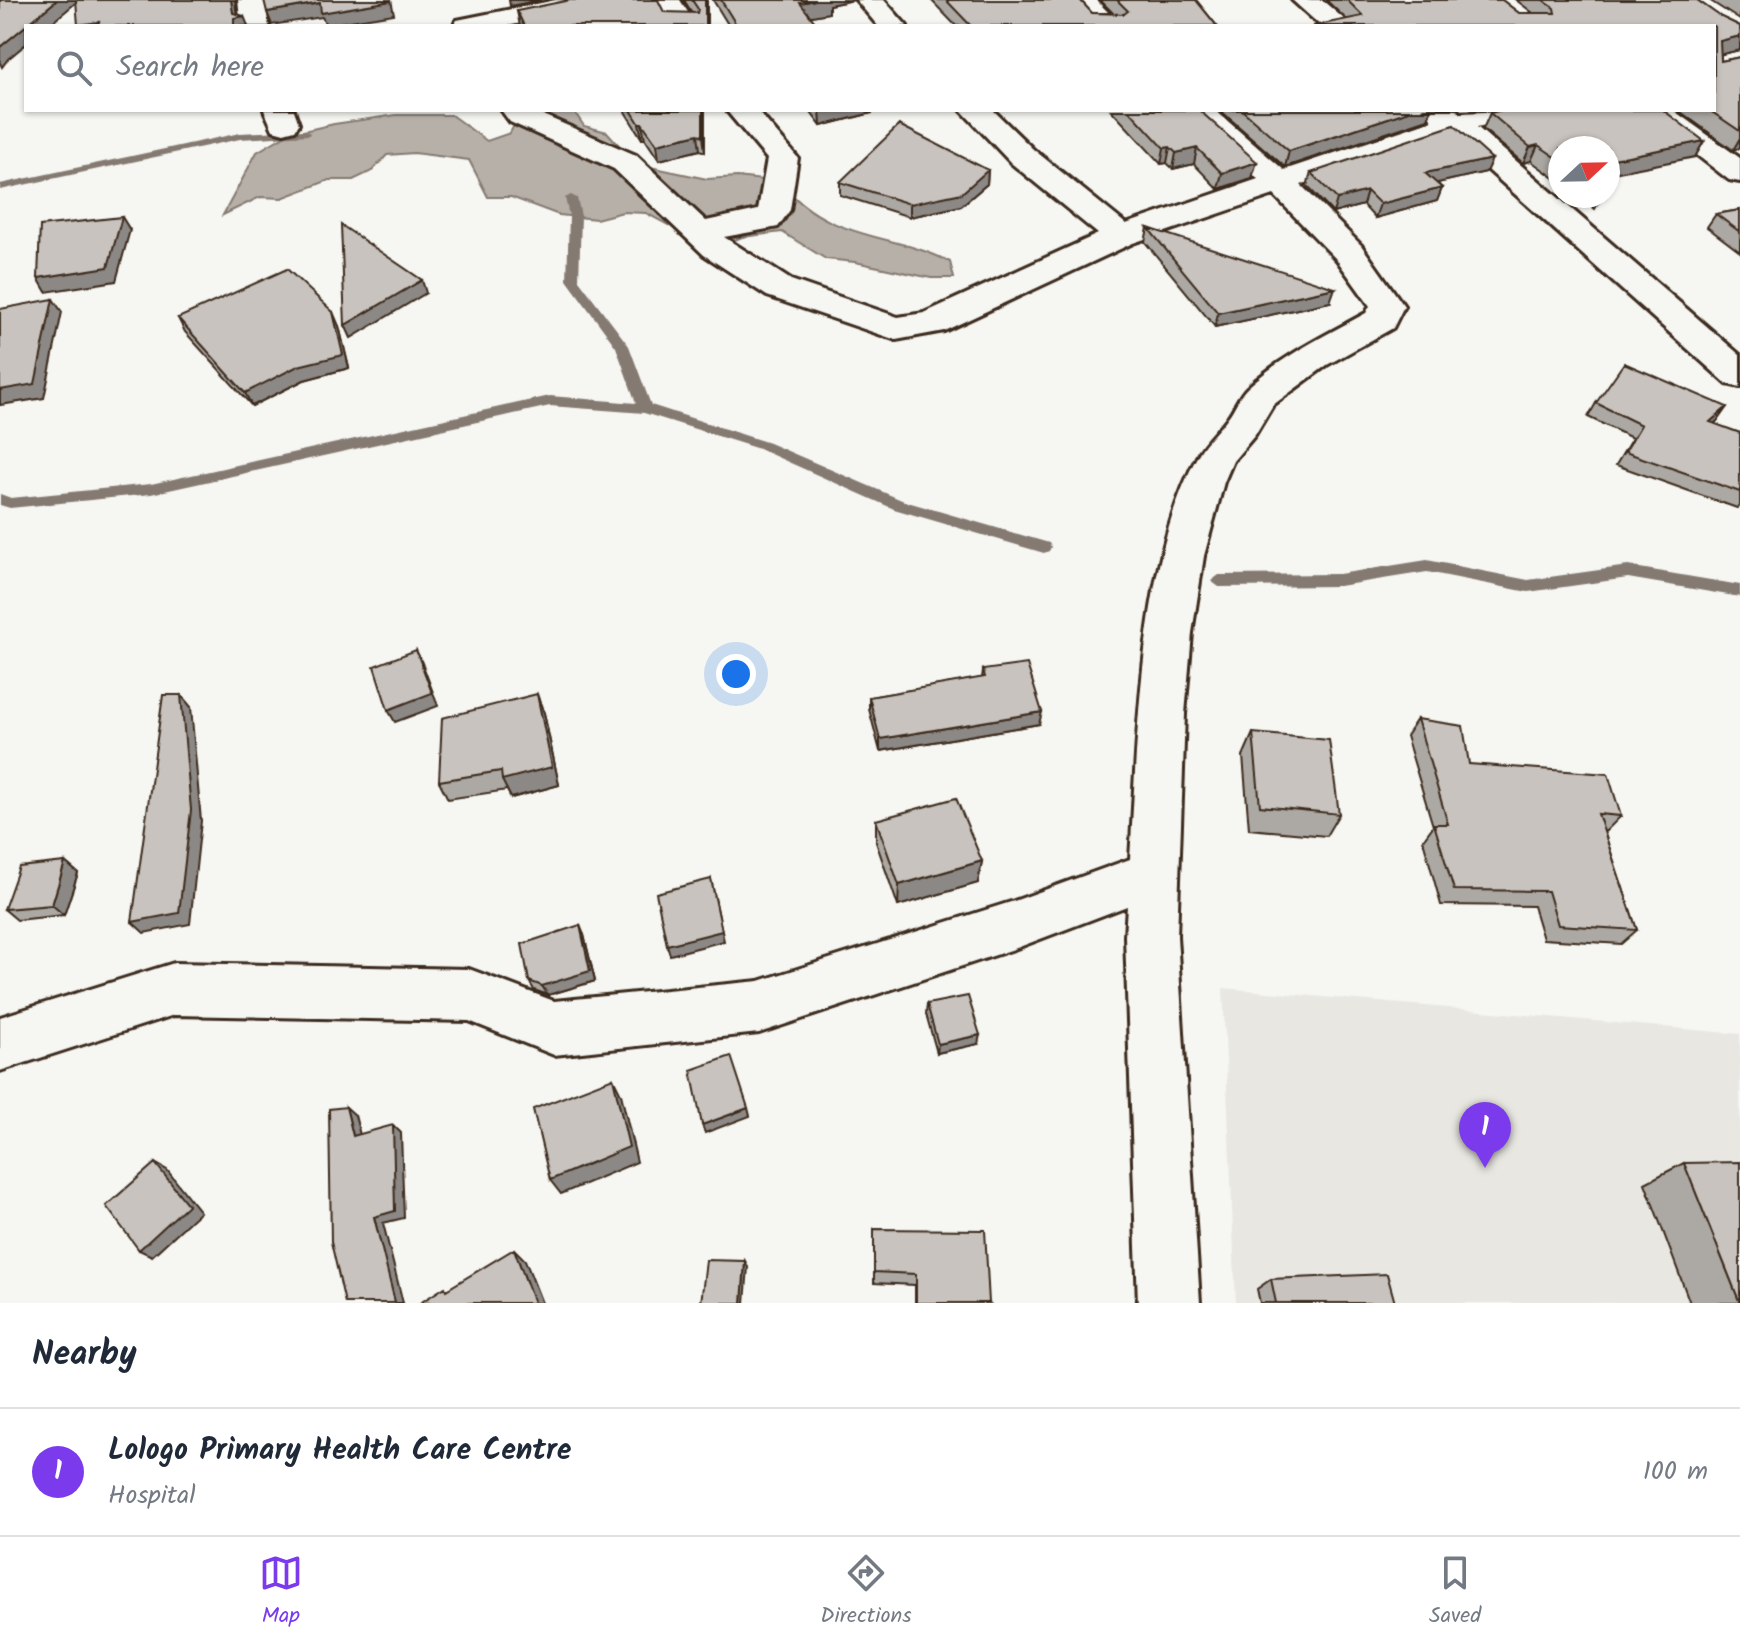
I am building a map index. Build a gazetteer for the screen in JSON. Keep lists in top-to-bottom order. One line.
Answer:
{"north":"right","page":{"search":"Search here","pins":"1","heading":"Nearby","list":[{"mark":"1","name":"Lologo Primary Health Care Centre","note":"Hospital","value":"100 m"}],"nav":["Map","Directions","Saved"]}}
